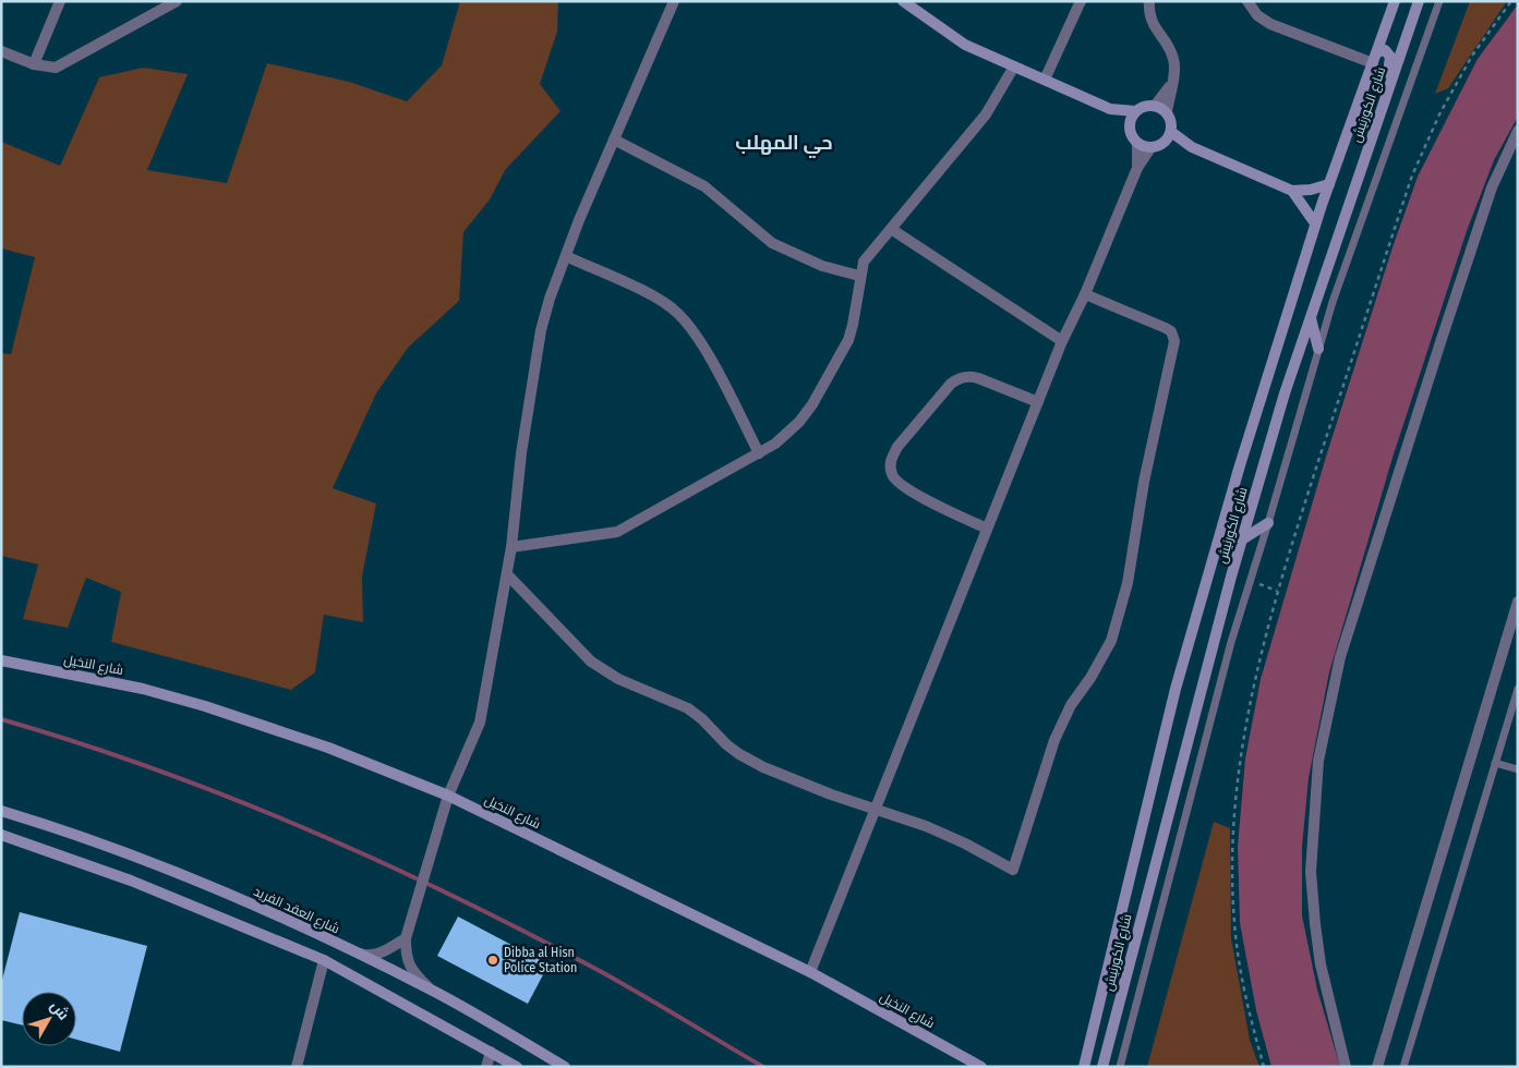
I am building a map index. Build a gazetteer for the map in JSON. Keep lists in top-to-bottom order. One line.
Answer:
{"streets":{"main road":["شارع الكورنيش","شارع النخيل","شارع العقد الفريد"]},"districts":["حي المهلب"],"places":["Dibba al Hisn Police Station"],"north":"top right"}
